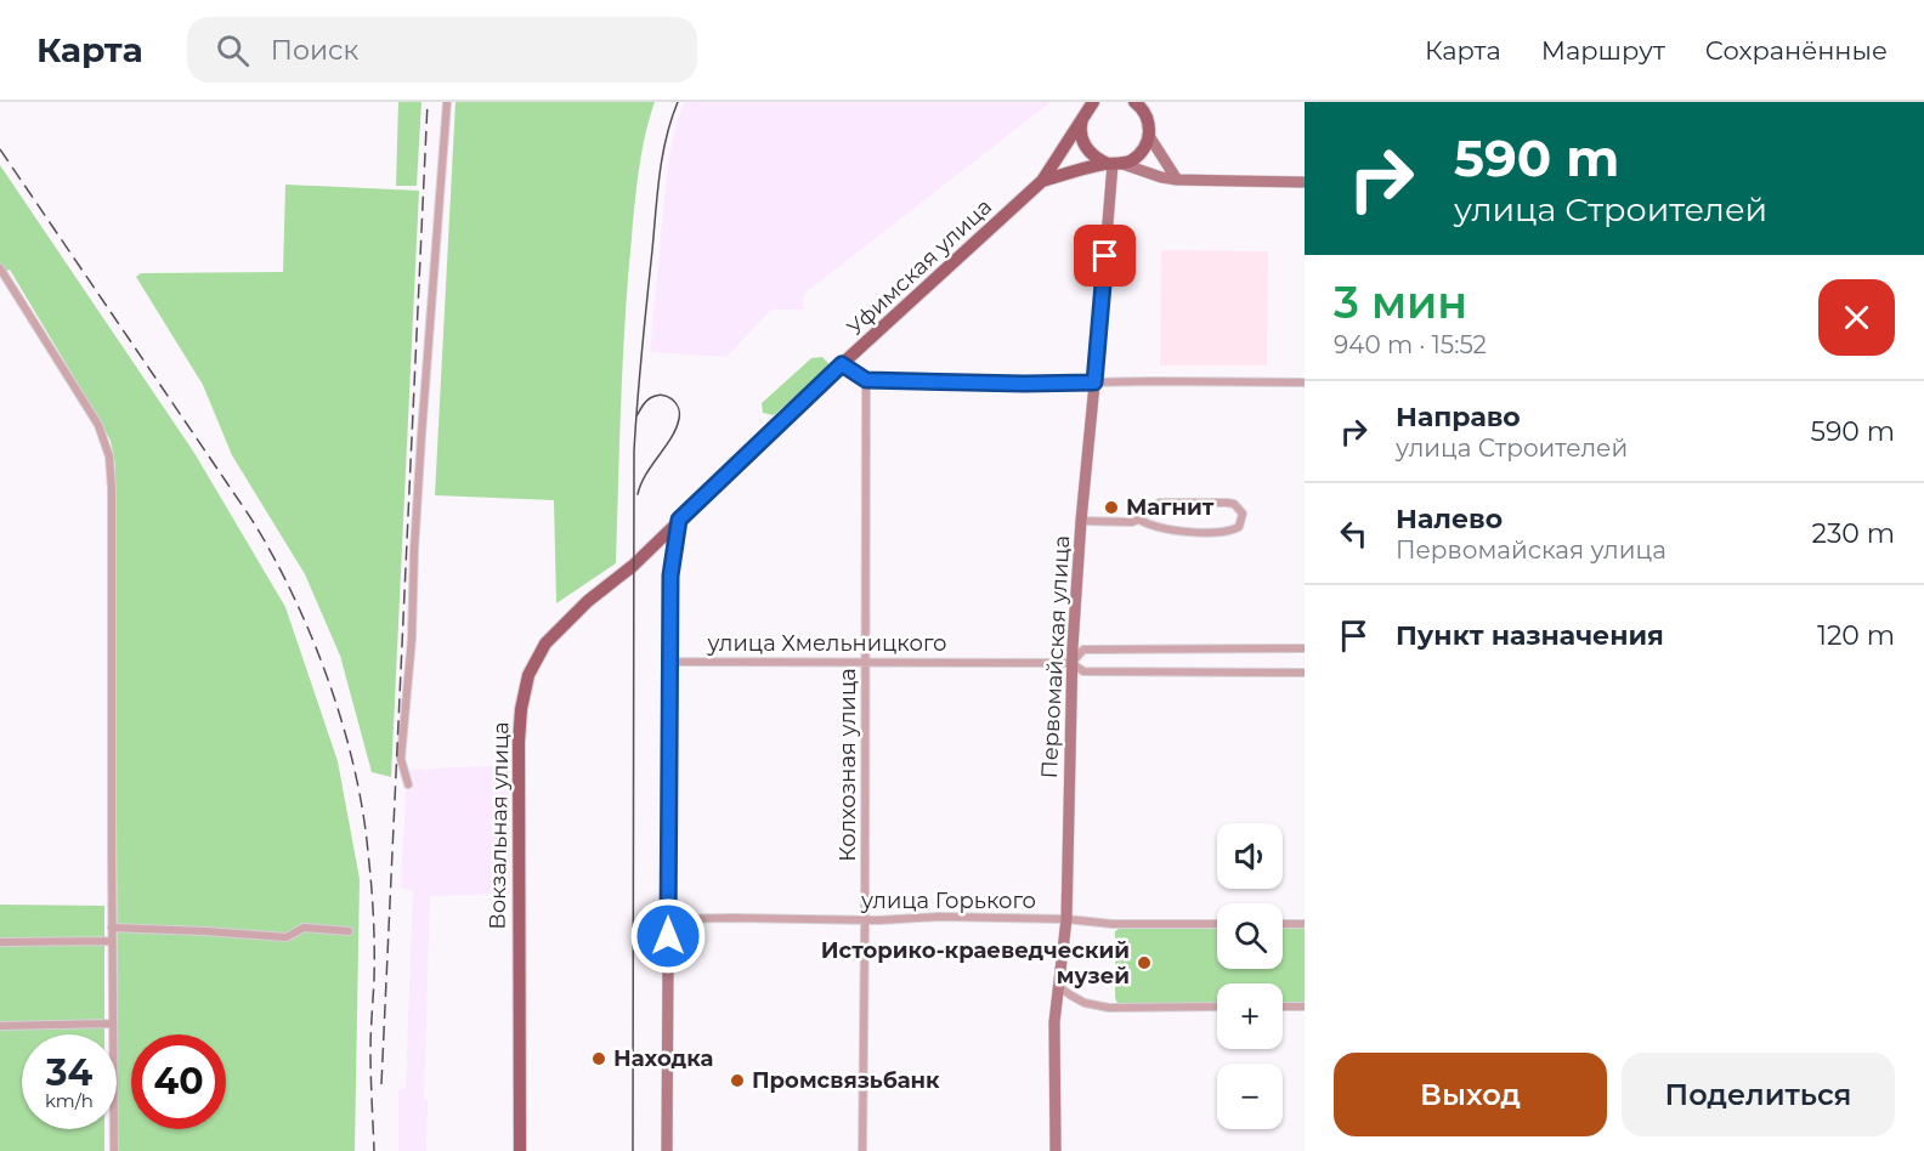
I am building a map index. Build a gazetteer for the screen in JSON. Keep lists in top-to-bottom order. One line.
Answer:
{"streets":{"main road":["Уфимская улица","Вокзальная улица"],"street":["улица Хмельницкого","Первомайская улица","Колхозная улица","улица Горького"]},"crossings":[["Уфимская улица","Вокзальная улица"],["улица Хмельницкого","Первомайская улица"],["улица Хмельницкого","Колхозная улица"],["Первомайская улица","улица Горького"],["Колхозная улица","улица Горького"]],"places":["Магнит","Историко-краеведческий музей","Находка","Промсвязьбанк"],"page":{"header":"Карта","search":"Поиск","nav":["Карта","Маршрут","Сохранённые"],"turn":["590 m","улица Строителей"],"heading":["3 мин","940 m · 15:52"],"list":[{"name":"Направо","note":"улица Строителей","value":"590 m"},{"name":"Налево","note":"Первомайская улица","value":"230 m"},{"name":"Пункт назначения","value":"120 m"}],"map_buttons":["+","−"],"speed":"34 km/h","limit":"40","buttons":["Выход","Поделиться"]}}
